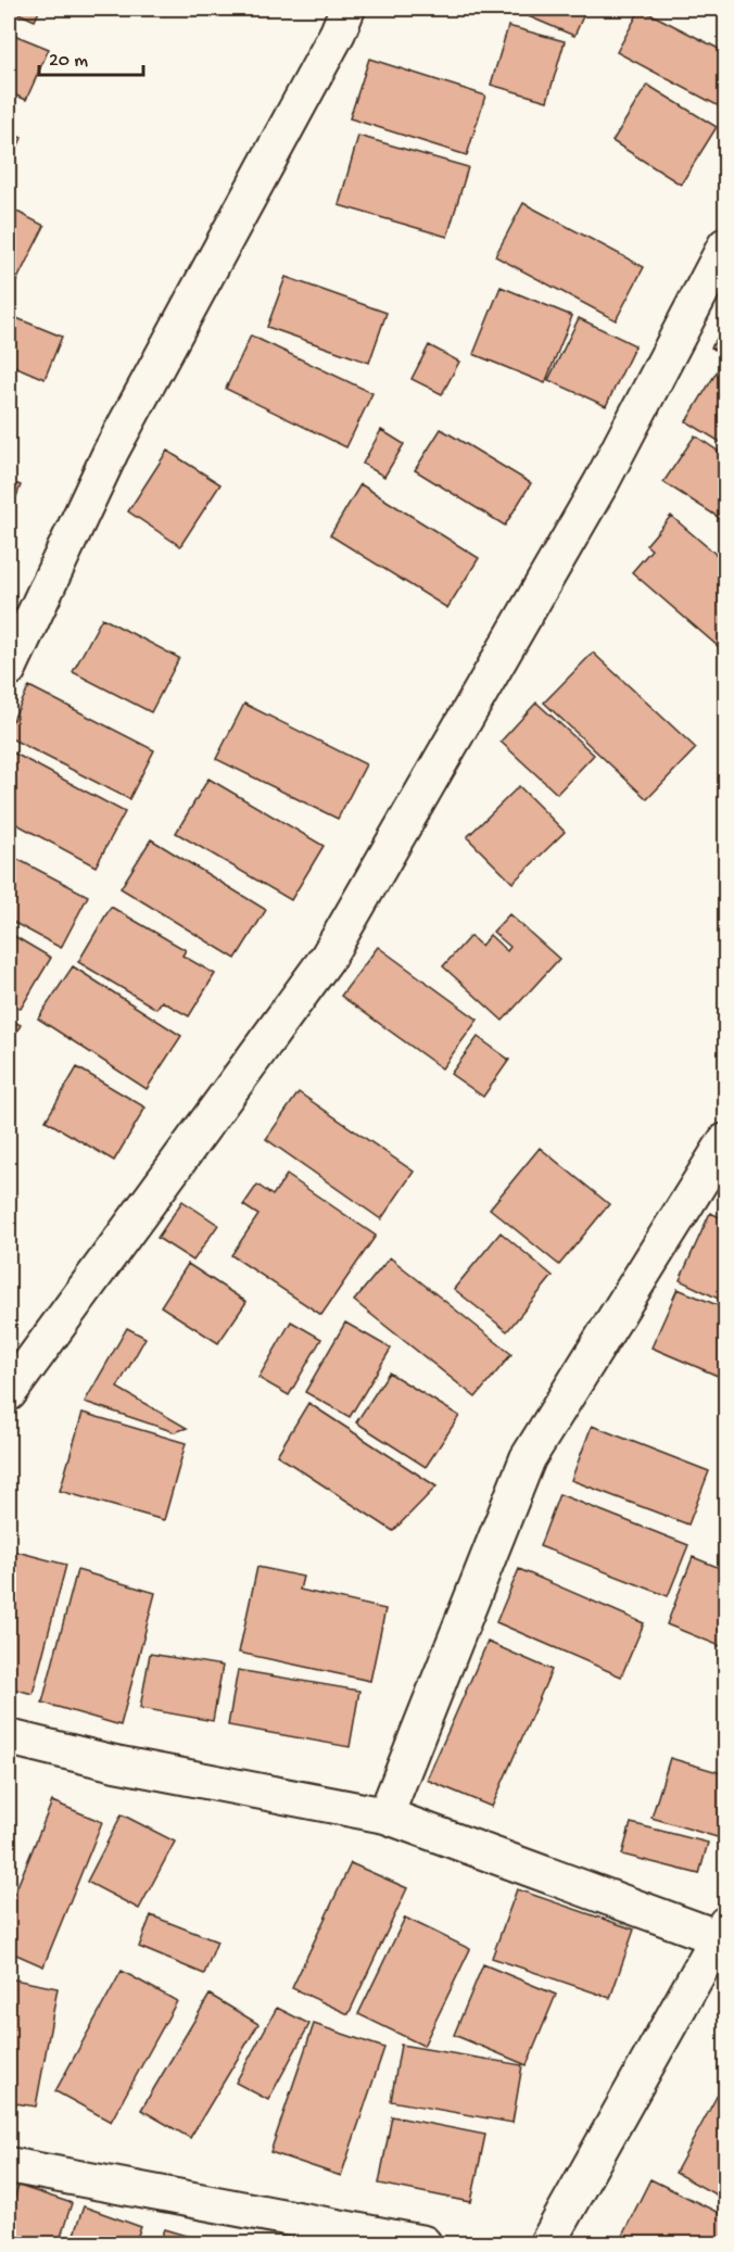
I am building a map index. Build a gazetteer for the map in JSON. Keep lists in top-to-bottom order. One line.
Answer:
{"scale_bar":"20 m"}
